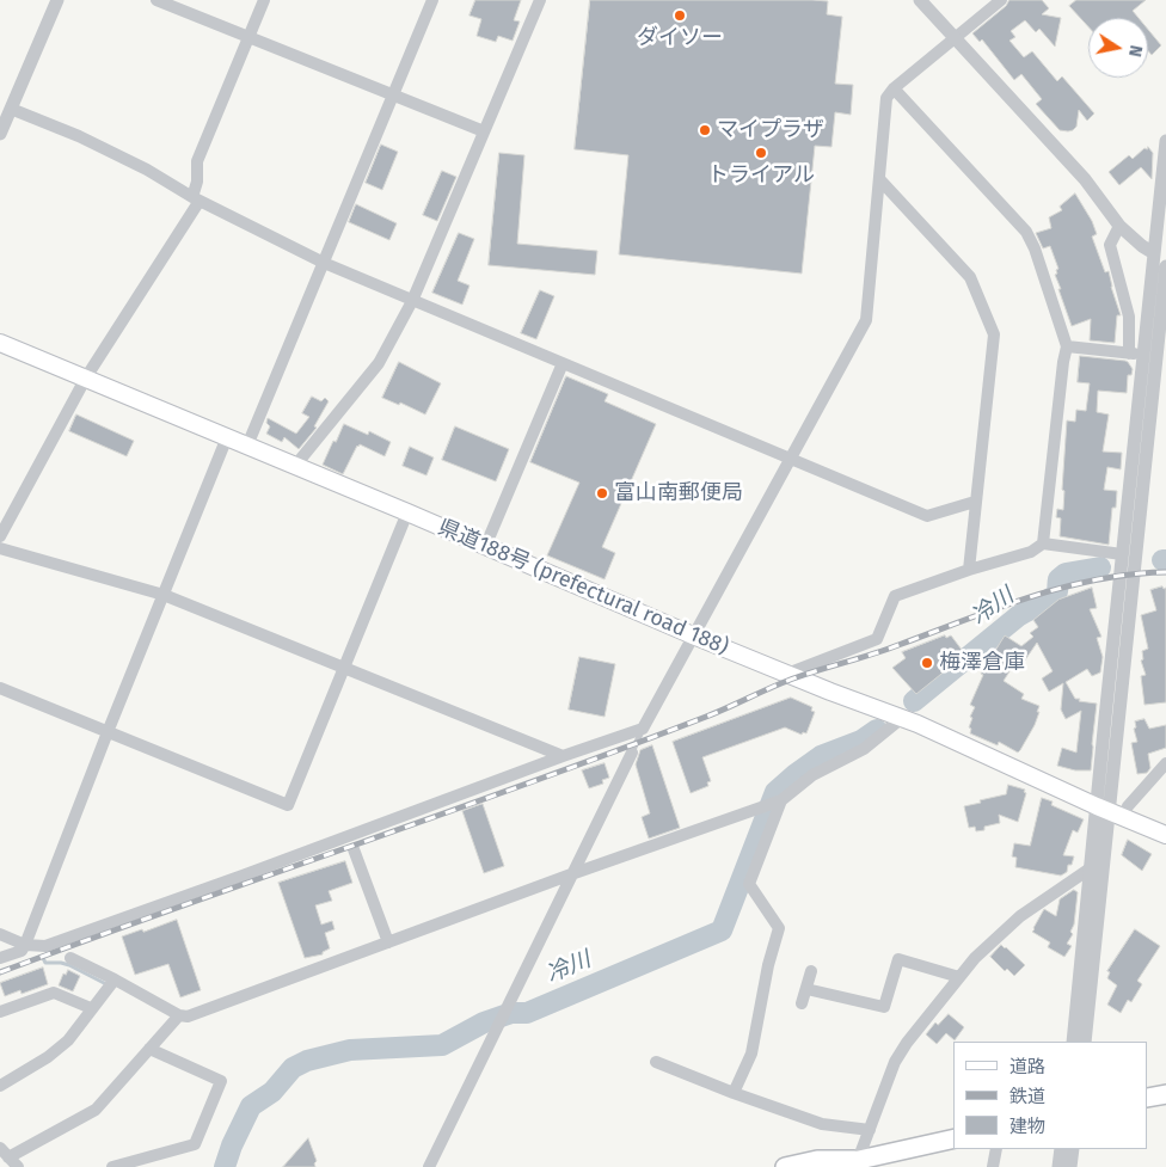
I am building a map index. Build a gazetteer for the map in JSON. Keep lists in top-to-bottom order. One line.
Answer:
{"streets":{"main road":["県道188号 (prefectural road 188)"]},"water":["冷川"],"places":["ダイソー","マイプラザ","トライアル","富山南郵便局","梅澤倉庫"],"legend":["道路","鉄道","建物"],"north":"right"}
